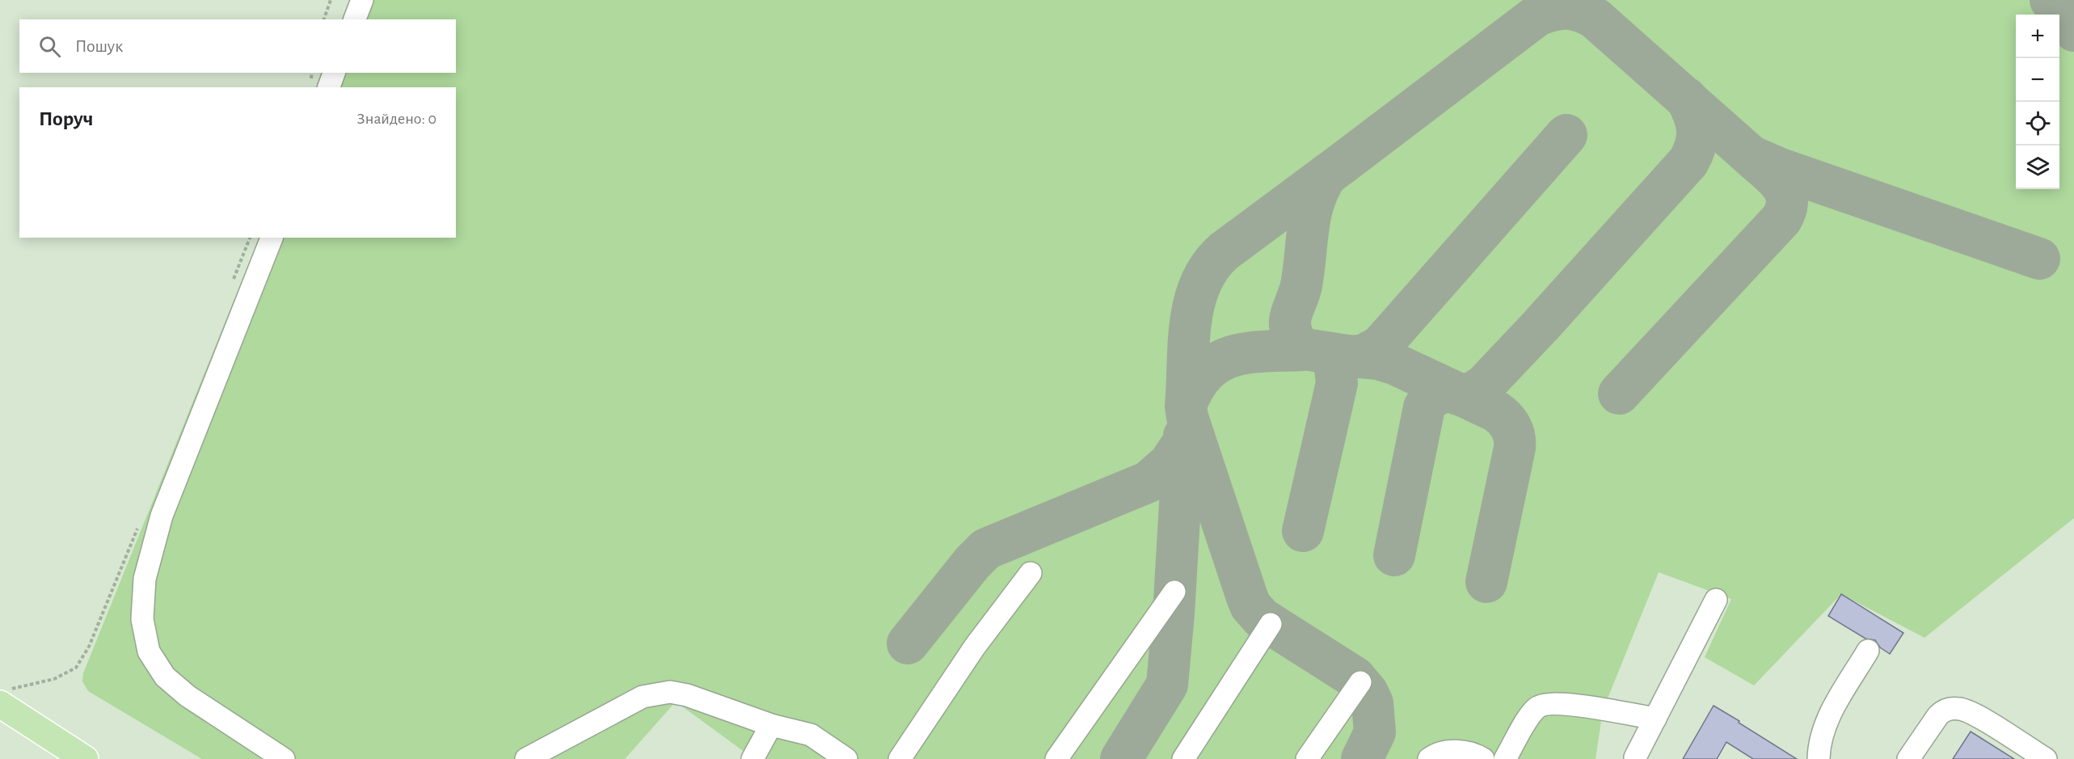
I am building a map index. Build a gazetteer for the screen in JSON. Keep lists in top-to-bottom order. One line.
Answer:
{"page":{"map_buttons":["+","−"],"search":"Пошук","heading":["Поруч","Знайдено: 0"]}}
